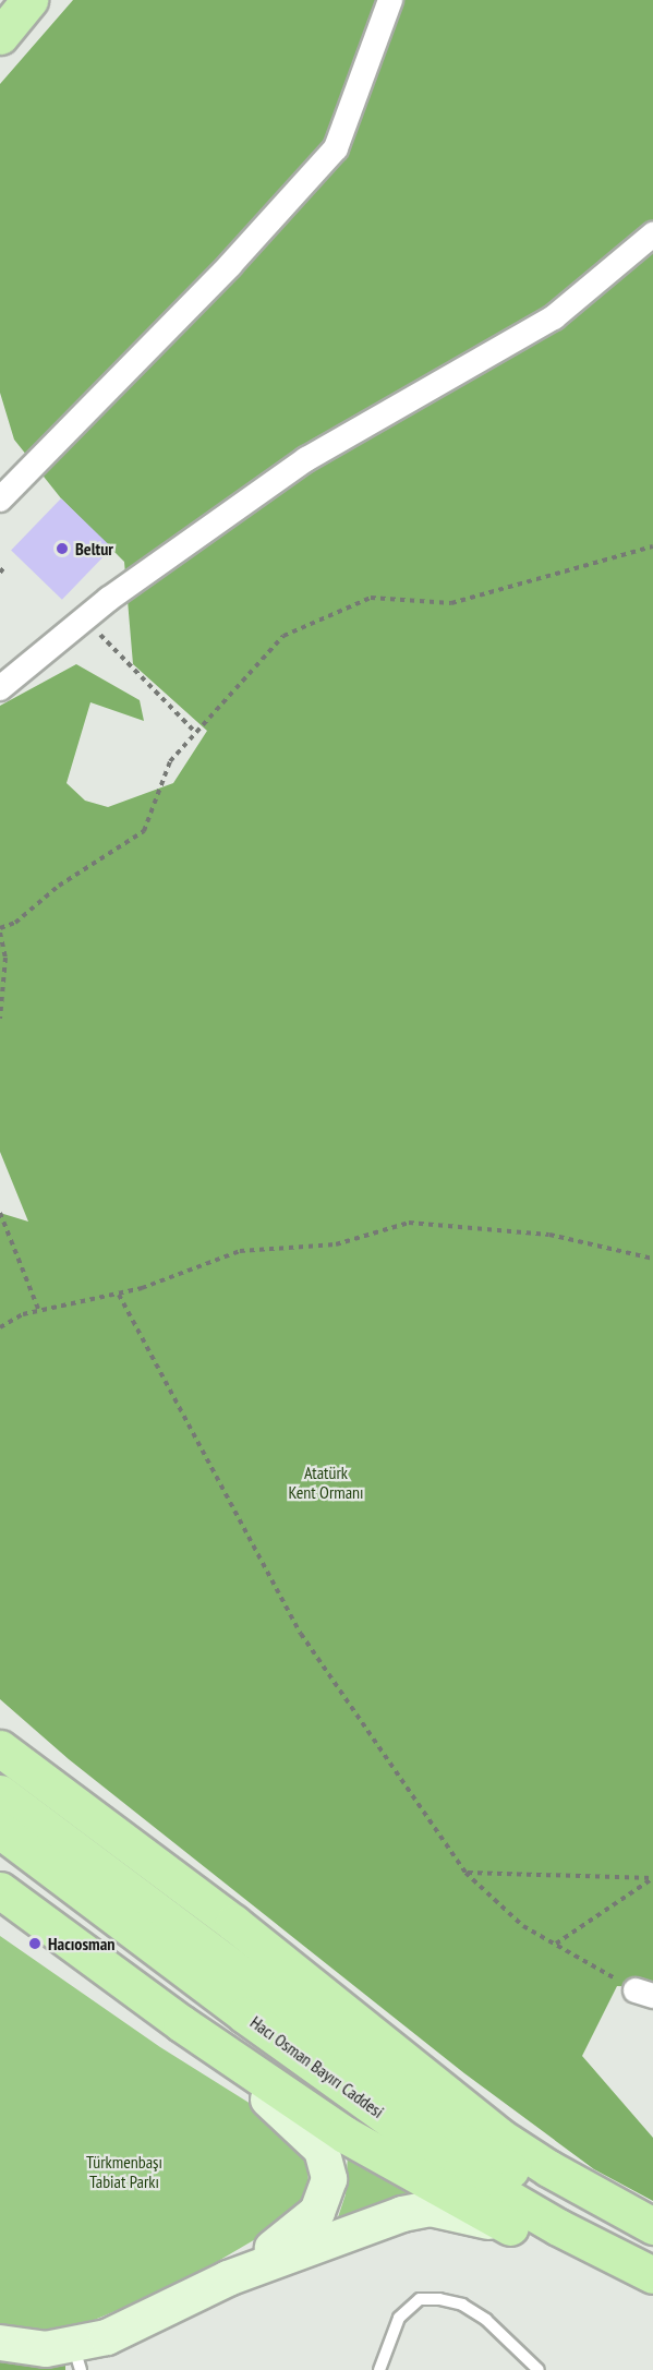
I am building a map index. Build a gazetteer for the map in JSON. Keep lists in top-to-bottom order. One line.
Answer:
{"streets":{"main road":["Hacı Osman Bayırı Caddesi"]},"parks":["Atatürk Kent Ormanı","Türkmenbaşı Tabiat Parkı"],"places":["Beltur","Hacıosman"]}
